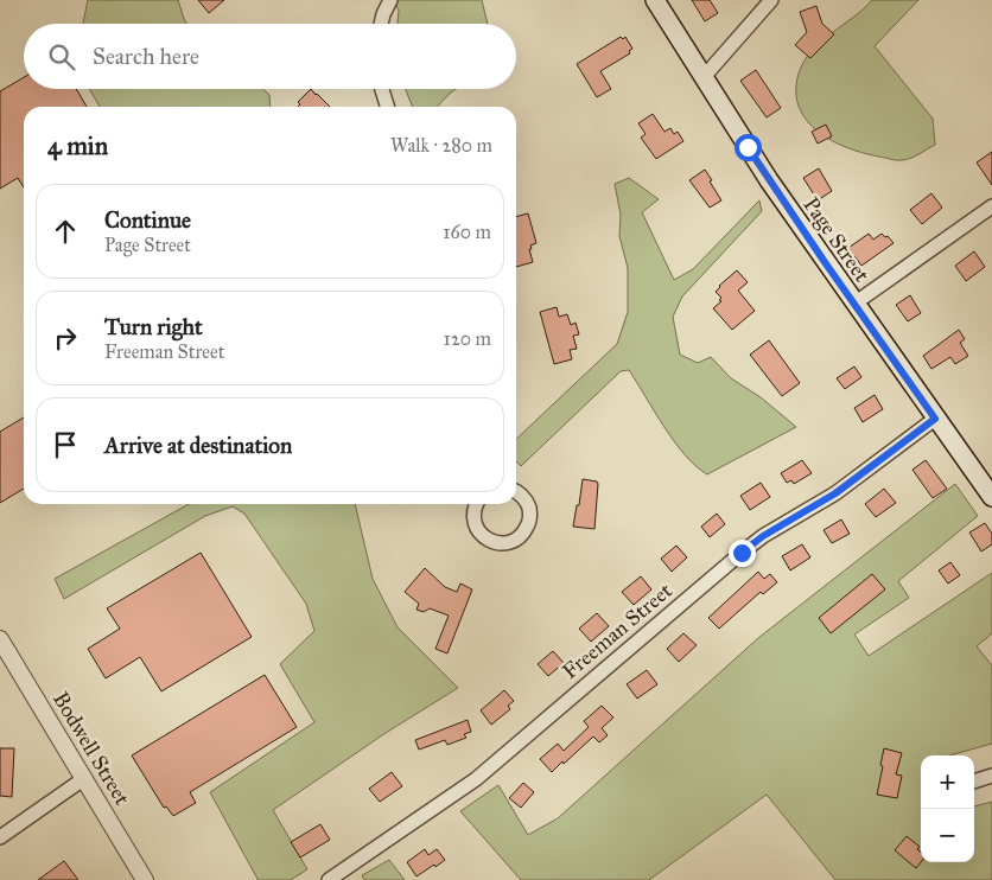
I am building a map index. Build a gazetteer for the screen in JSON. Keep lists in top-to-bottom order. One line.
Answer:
{"streets":{"main road":["Page Street"],"street":["Freeman Street","Bodwell Street"]},"crossings":[["Page Street","Freeman Street"]],"page":{"search":"Search here","heading":["4 min","Walk · 280 m"],"list":[["Continue","Page Street","160 m"],["Turn right","Freeman Street","120 m"],"Arrive at destination"],"map_buttons":["+","−"]}}
